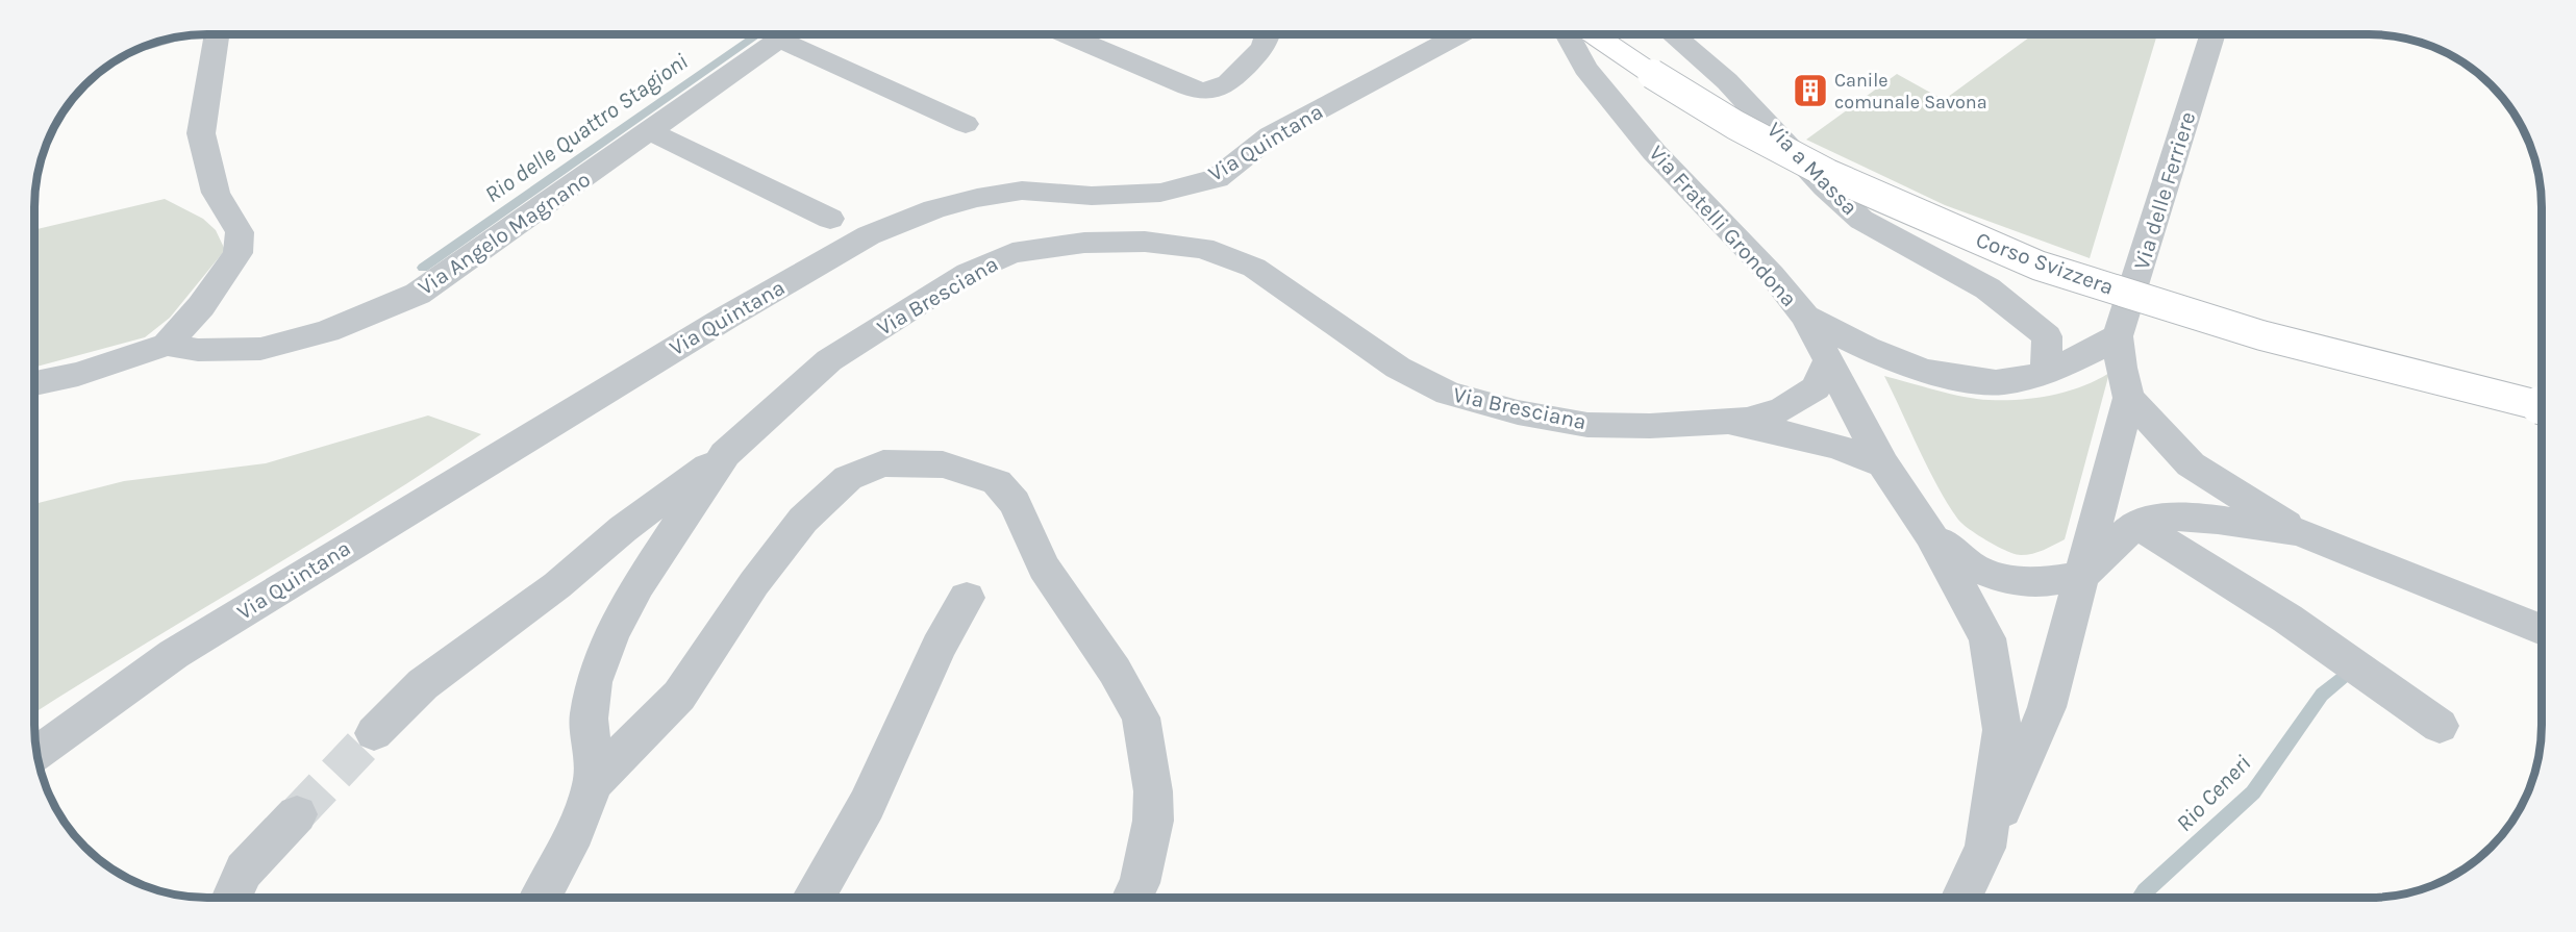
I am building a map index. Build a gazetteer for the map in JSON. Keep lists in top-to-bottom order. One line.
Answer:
{"streets":{"main road":["Corso Svizzera"],"street":["Via Quintana","Via a Massa","Via delle Ferriere","Via Fratelli Grondona","Via Angelo Magnano","Via Bresciana"]},"crossings":[["Via Fratelli Grondona","Via Bresciana"]],"water":["Rio delle Quattro Stagioni","Rio Ceneri"],"places":{"building":["Canile comunale Savona"]}}
